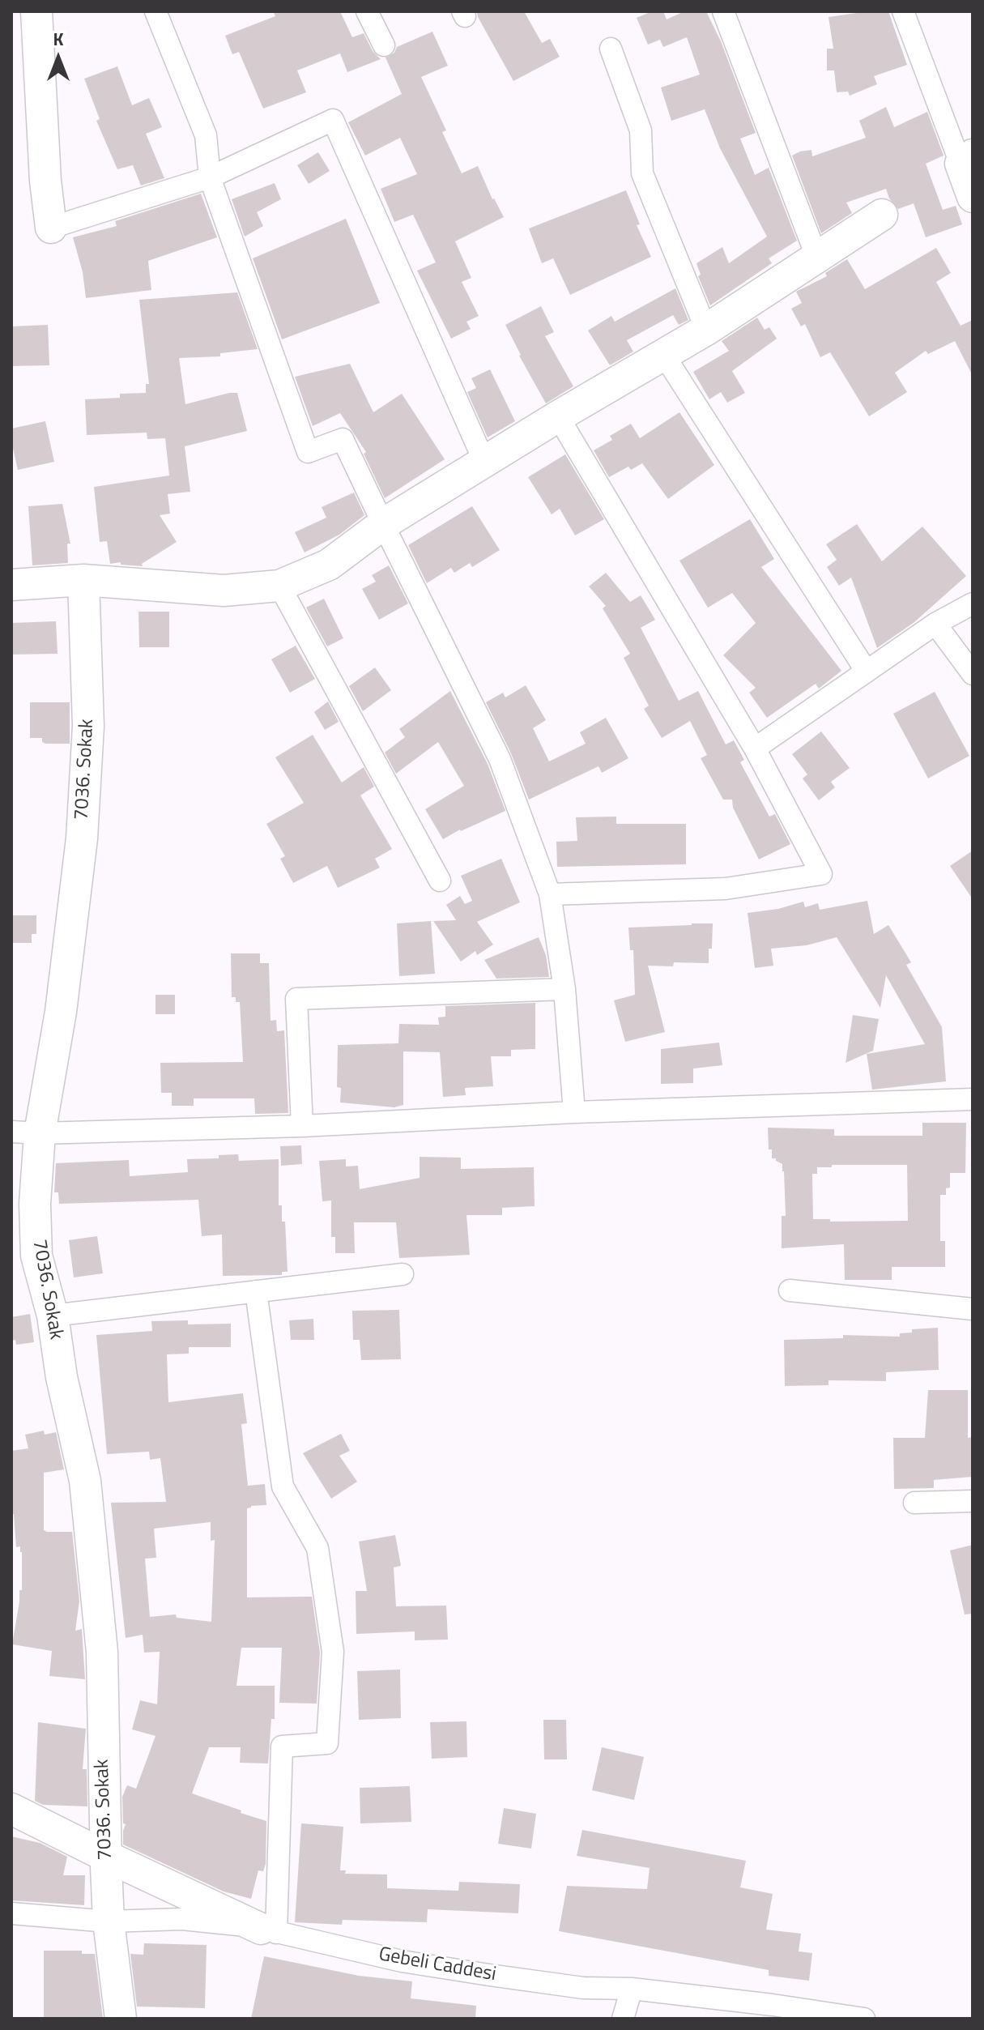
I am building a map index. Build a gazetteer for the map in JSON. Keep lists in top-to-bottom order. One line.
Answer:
{"streets":{"street":["7036. Sokak","Gebeli Caddesi"]},"crossings":[["7036. Sokak","Gebeli Caddesi"]],"north":"top"}
